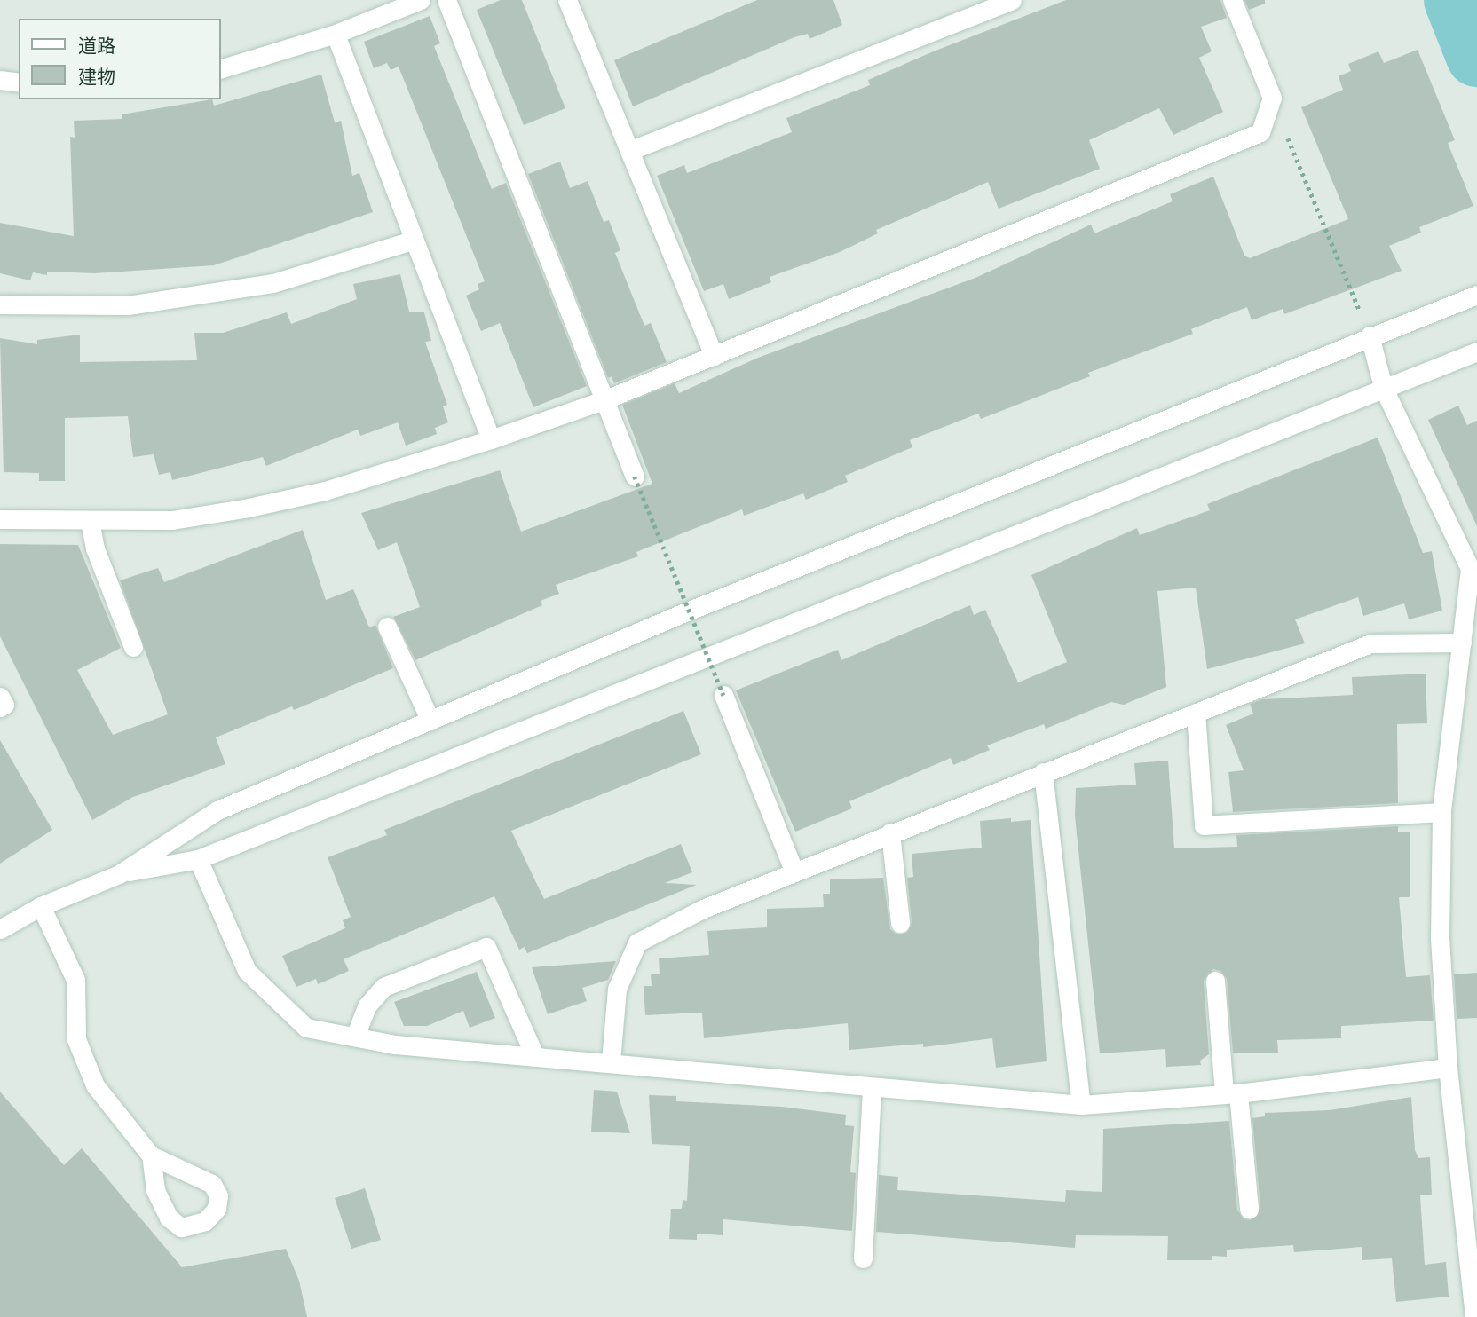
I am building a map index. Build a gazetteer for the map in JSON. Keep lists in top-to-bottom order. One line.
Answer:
{"legend":["道路","建物"]}
